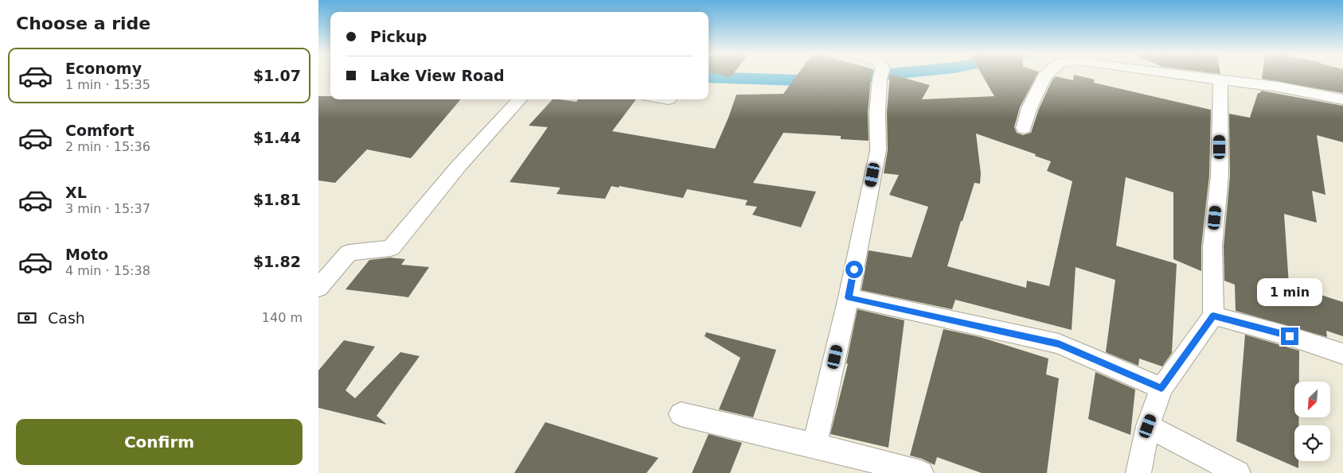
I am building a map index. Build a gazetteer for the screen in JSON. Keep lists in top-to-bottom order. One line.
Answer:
{"north":"bottom left","page":{"heading":"Choose a ride","banner":["Pickup","Lake View Road"],"list":[{"name":"Economy","note":"1 min · 15:35","value":"$1.07"},{"name":"Comfort","note":"2 min · 15:36","value":"$1.44"},{"name":"XL","note":"3 min · 15:37","value":"$1.81"},{"name":"Moto","note":"4 min · 15:38","value":"$1.82"}],"bubble":"1 min","pay":["Cash","140 m"],"buttons":"Confirm"}}
